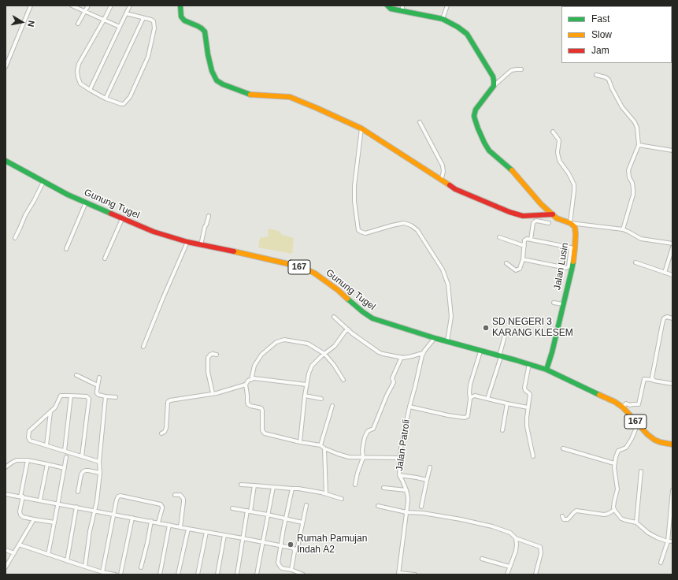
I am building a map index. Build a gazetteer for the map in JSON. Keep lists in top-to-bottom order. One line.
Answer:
{"streets":{"street":["Gunung Tugel","Jalan Lusin","167","Jalan Patroli"]},"crossings":[["Gunung Tugel","Jalan Lusin"],["Gunung Tugel","167"],["Gunung Tugel","Jalan Patroli"]],"places":["SD NEGERI 3 KARANG KLESEM","Rumah Pamujan Indah A2"],"legend":["Fast","Slow","Jam"],"north":"right"}
